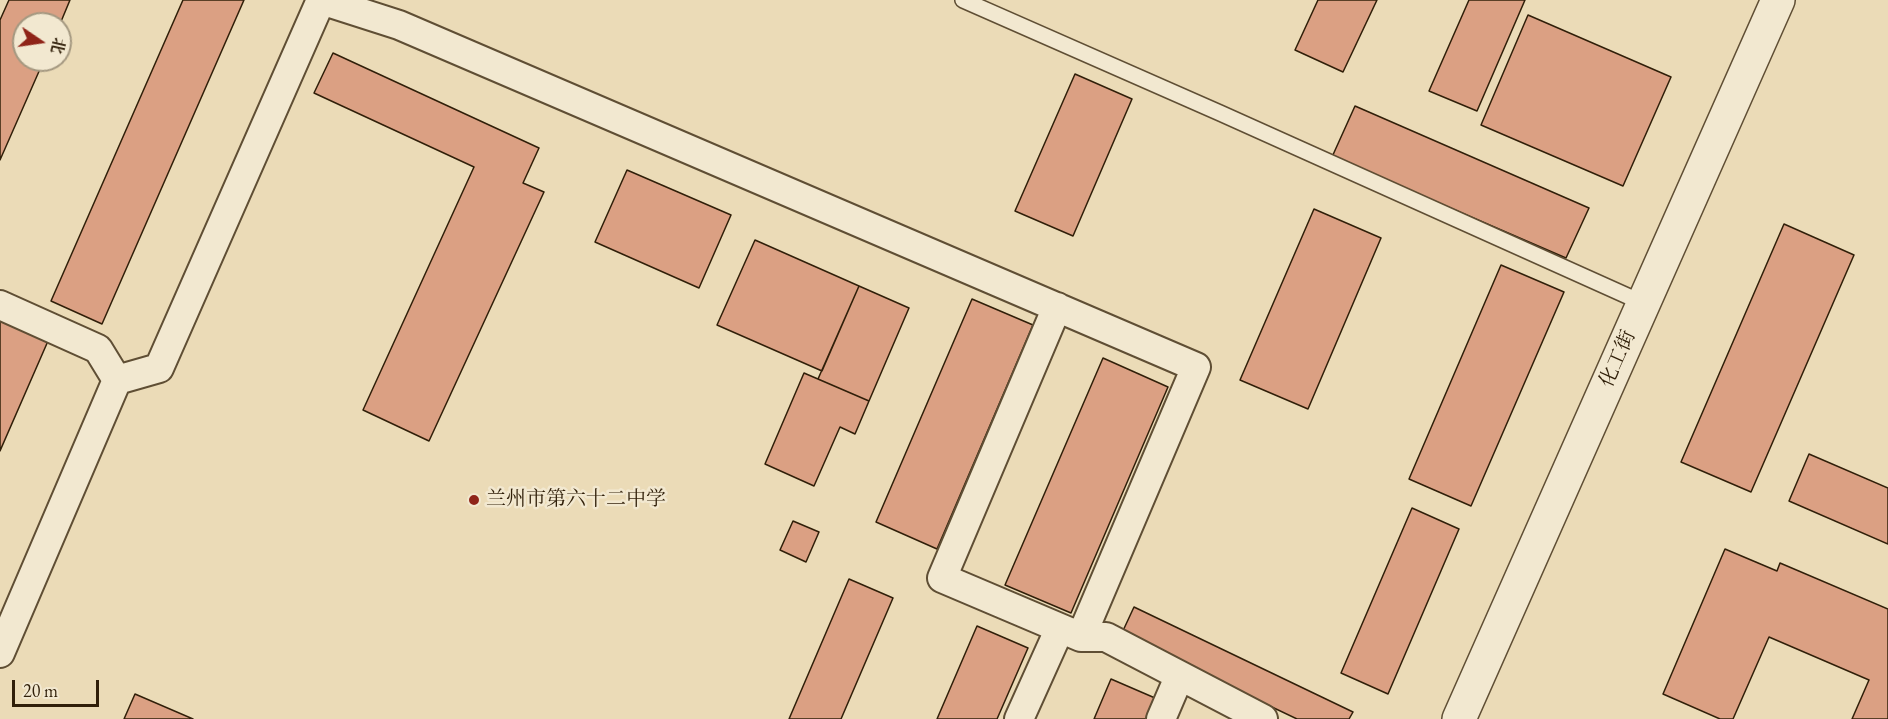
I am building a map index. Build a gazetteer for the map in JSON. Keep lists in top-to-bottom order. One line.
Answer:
{"streets":{"street":["化工街"]},"places":["兰州市第六十二中学"],"scale_bar":"20 m","north":"right"}
